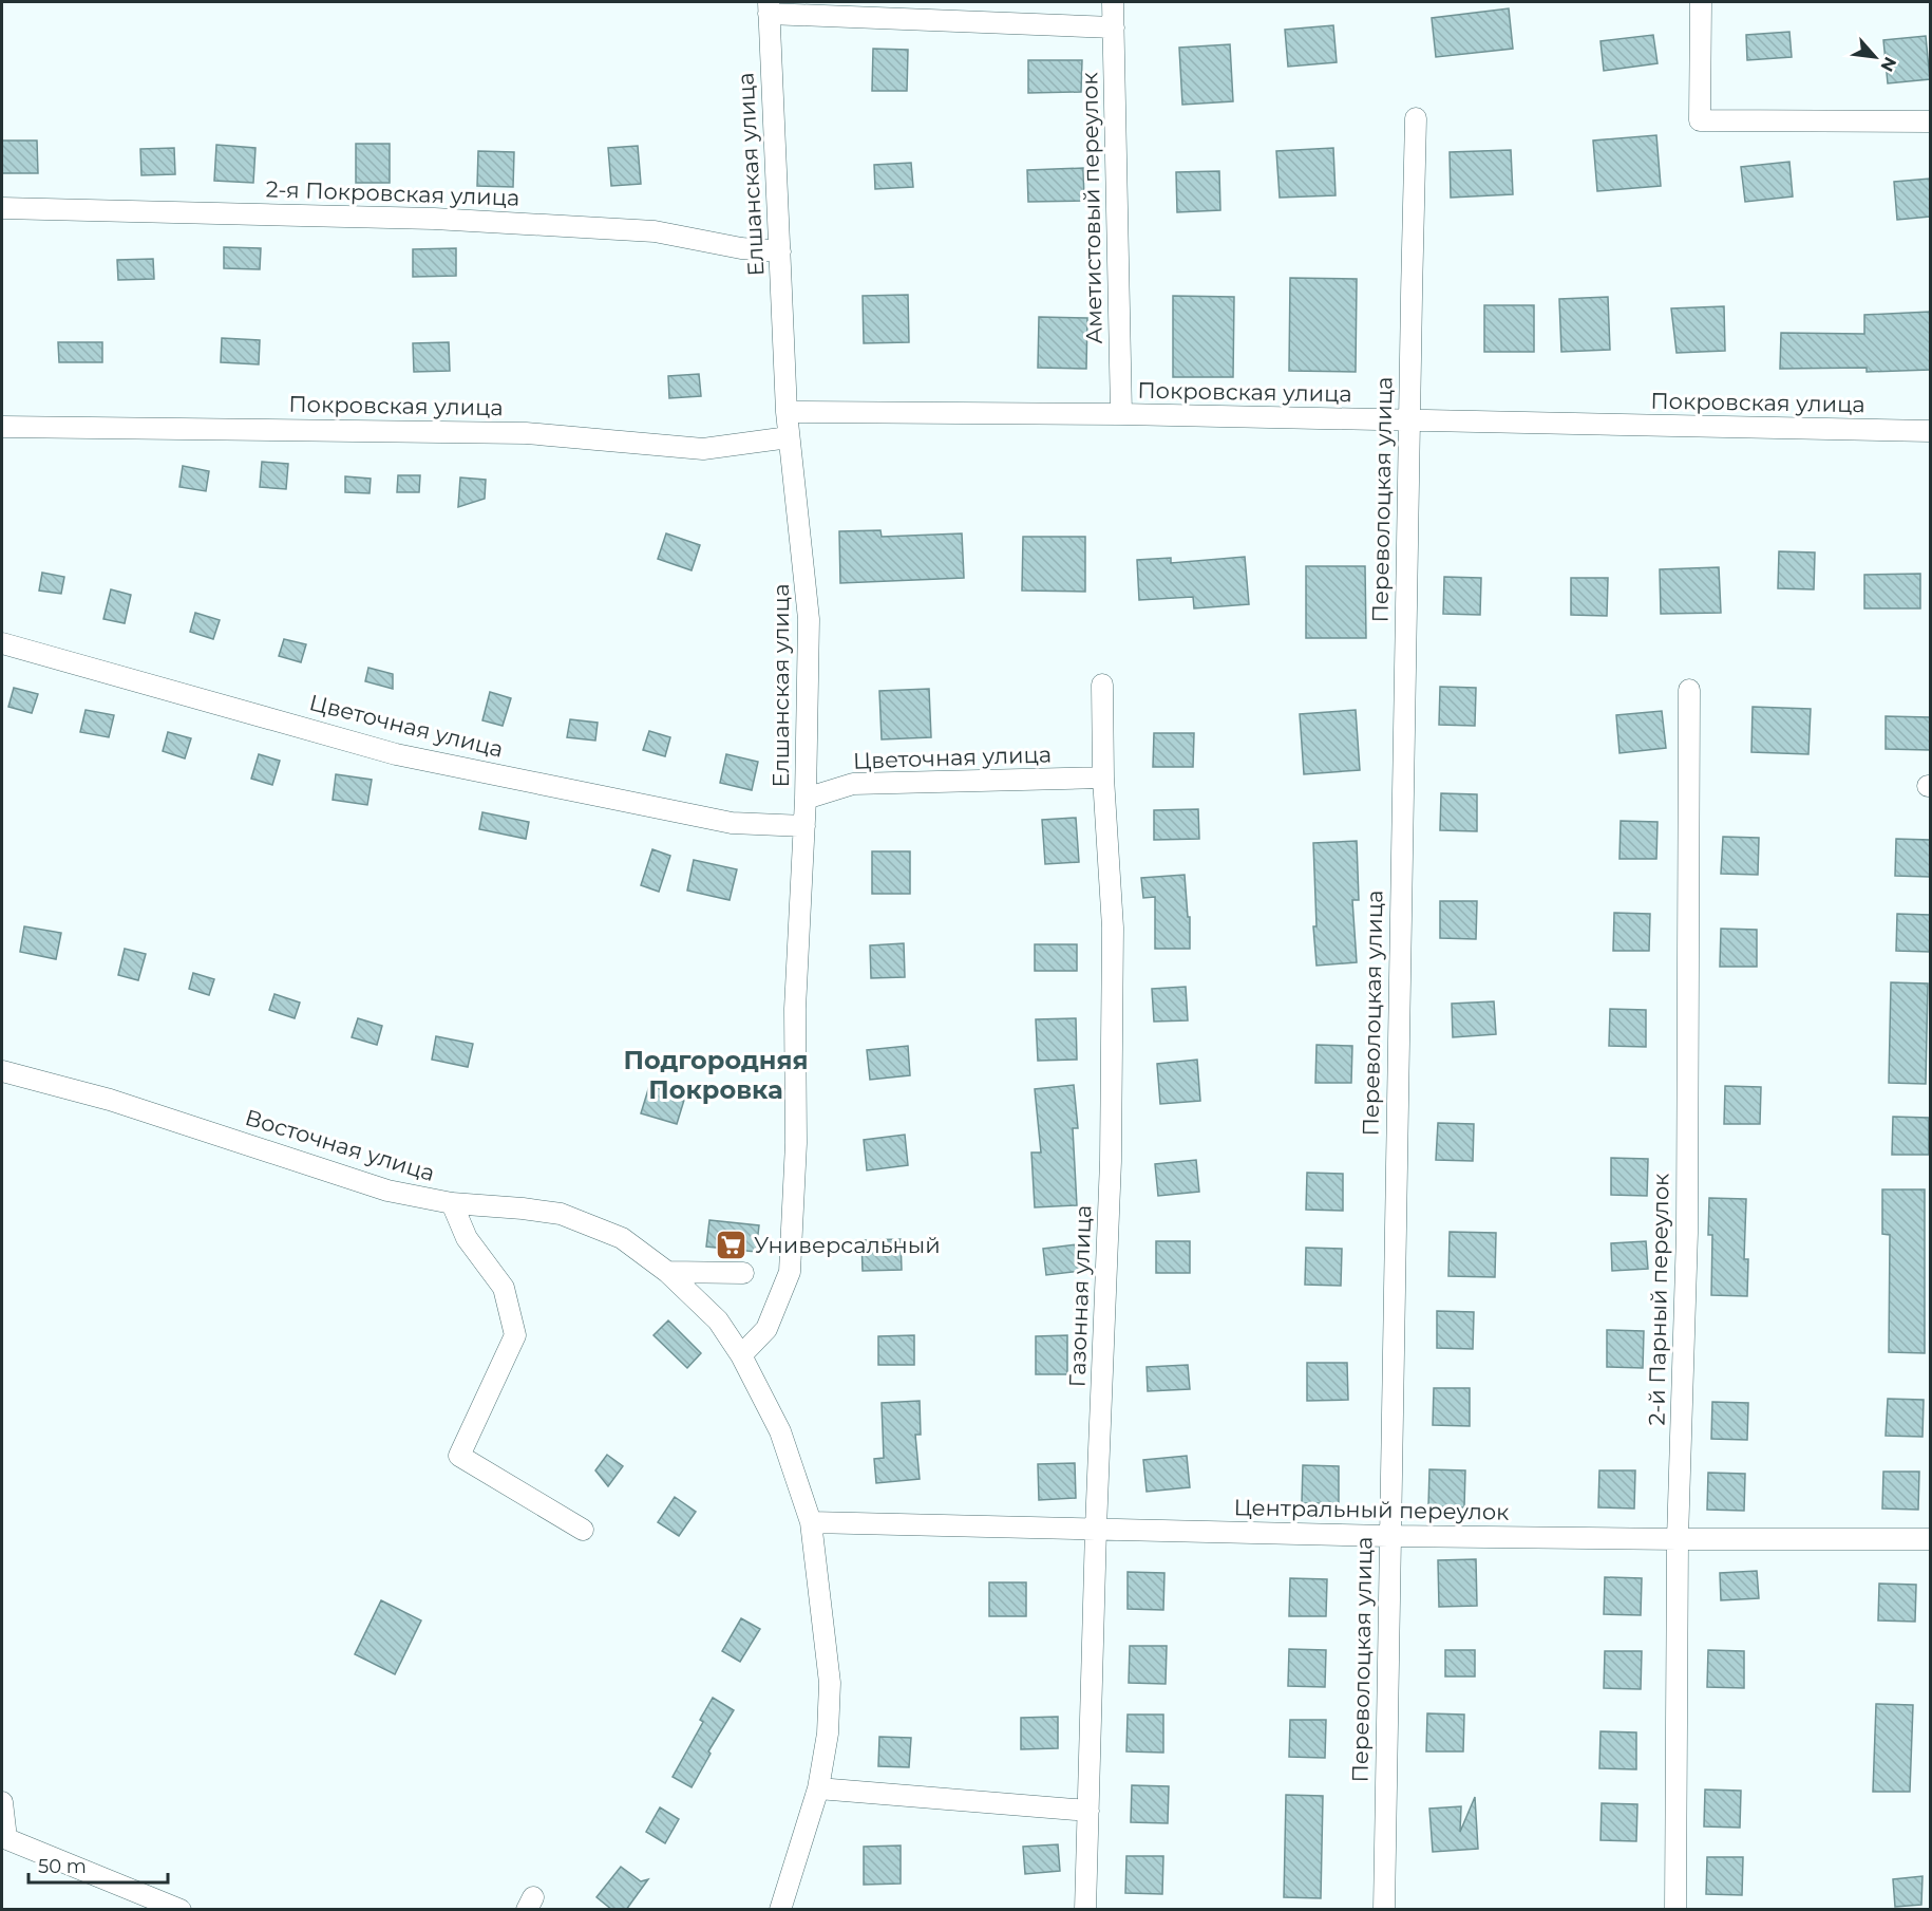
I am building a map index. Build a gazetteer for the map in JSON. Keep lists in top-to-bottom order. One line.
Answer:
{"streets":{"street":["Елшанская улица","2-я Покровская улица","Аметистовый переулок","Покровская улица","Переволоцкая улица","Цветочная улица","Восточная улица","Газонная улица","2-й Парный переулок","Центральный переулок"]},"crossings":[["Елшанская улица","2-я Покровская улица"],["Елшанская улица","Покровская улица"],["Елшанская улица","Цветочная улица"],["Елшанская улица","Восточная улица"],["Аметистовый переулок","Покровская улица"],["Покровская улица","Переволоцкая улица"],["Переволоцкая улица","Центральный переулок"],["Цветочная улица","Газонная улица"],["Восточная улица","Центральный переулок"],["Газонная улица","Центральный переулок"],["2-й Парный переулок","Центральный переулок"]],"districts":["Подгородняя Покровка"],"places":{"supermarket":["Универсальный"]},"scale_bar":"50 m","north":"bottom right"}
